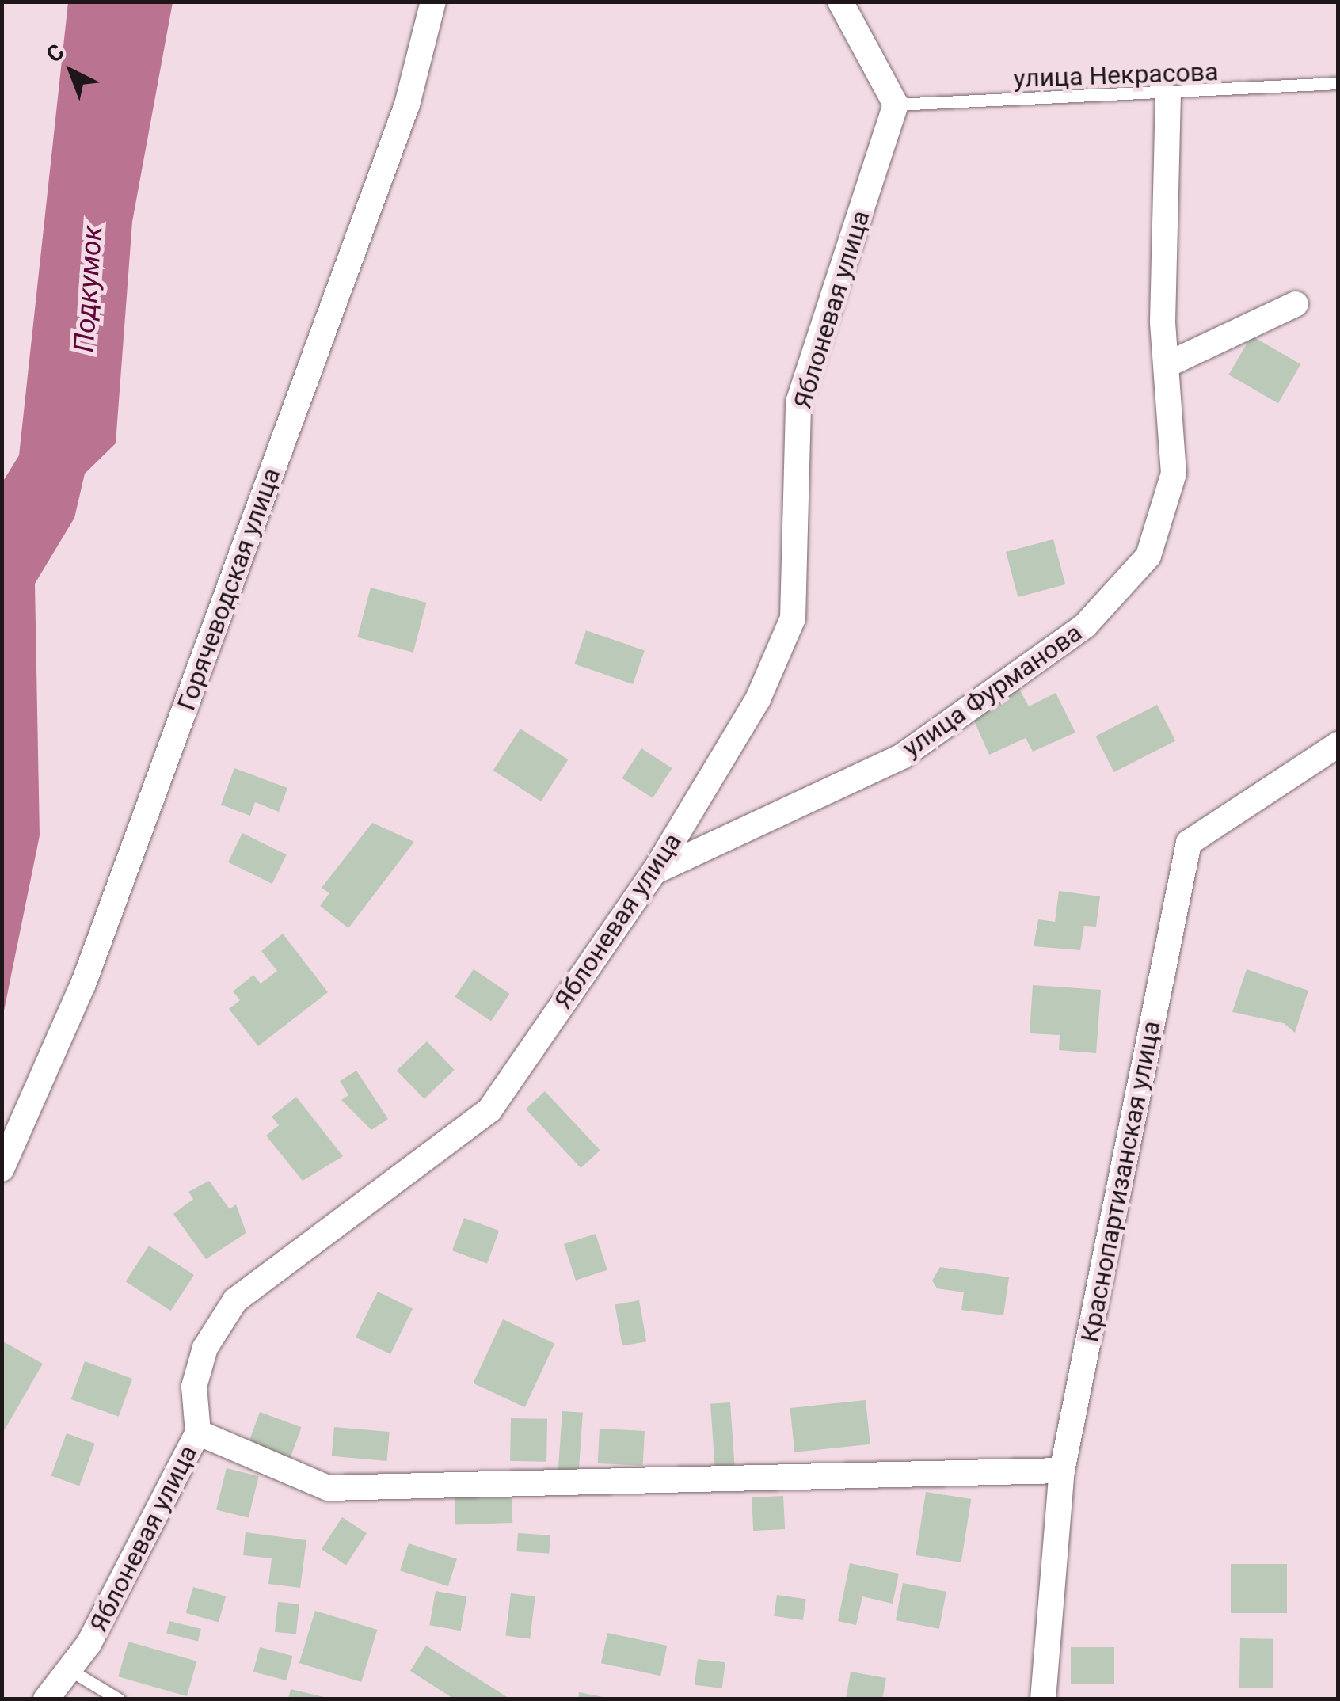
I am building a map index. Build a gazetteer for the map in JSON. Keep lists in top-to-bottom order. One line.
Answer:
{"streets":{"street":["Яблоневая улица","Горячеводская улица","улица Фурманова","Краснопартизанская улица"],"lane":["улица Некрасова"]},"crossings":[["улица Некрасова","Яблоневая улица"],["улица Некрасова","улица Фурманова"],["Яблоневая улица","улица Фурманова"]],"water":["Подкумок"],"north":"top left"}
